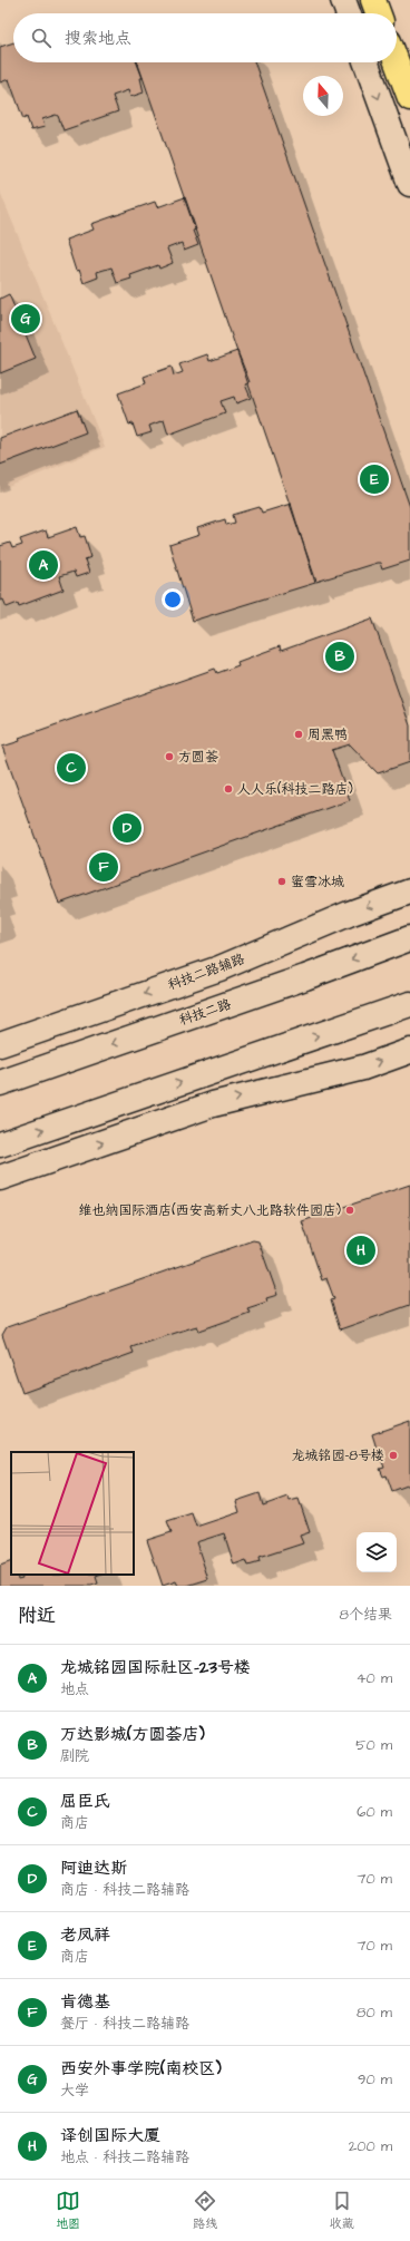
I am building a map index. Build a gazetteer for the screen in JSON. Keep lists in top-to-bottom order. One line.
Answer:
{"streets":{"main road":["科技二路辅路","科技二路"]},"places":["周黑鸭","方圆荟","人人乐(科技二路店)","蜜雪冰城","维也纳国际酒店(西安高新丈八北路软件园店)","龙城铭园-8号楼"],"north":"top","page":{"search":"搜索地点","pins":["G","E","A","B","C","D","F","H"],"heading":["附近","8个结果"],"list":[{"mark":"A","name":"龙城铭园国际社区-23号楼","note":"地点","value":"40 m"},{"mark":"B","name":"万达影城(方圆荟店)","note":"剧院","value":"50 m"},{"mark":"C","name":"屈臣氏","note":"商店","value":"60 m"},{"mark":"D","name":"阿迪达斯","note":"商店 · 科技二路辅路","value":"70 m"},{"mark":"E","name":"老凤祥","note":"商店","value":"70 m"},{"mark":"F","name":"肯德基","note":"餐厅 · 科技二路辅路","value":"80 m"},{"mark":"G","name":"西安外事学院(南校区)","note":"大学","value":"90 m"},{"mark":"H","name":"译创国际大厦","note":"地点 · 科技二路辅路","value":"200 m"}],"nav":["地图","路线","收藏"]}}
